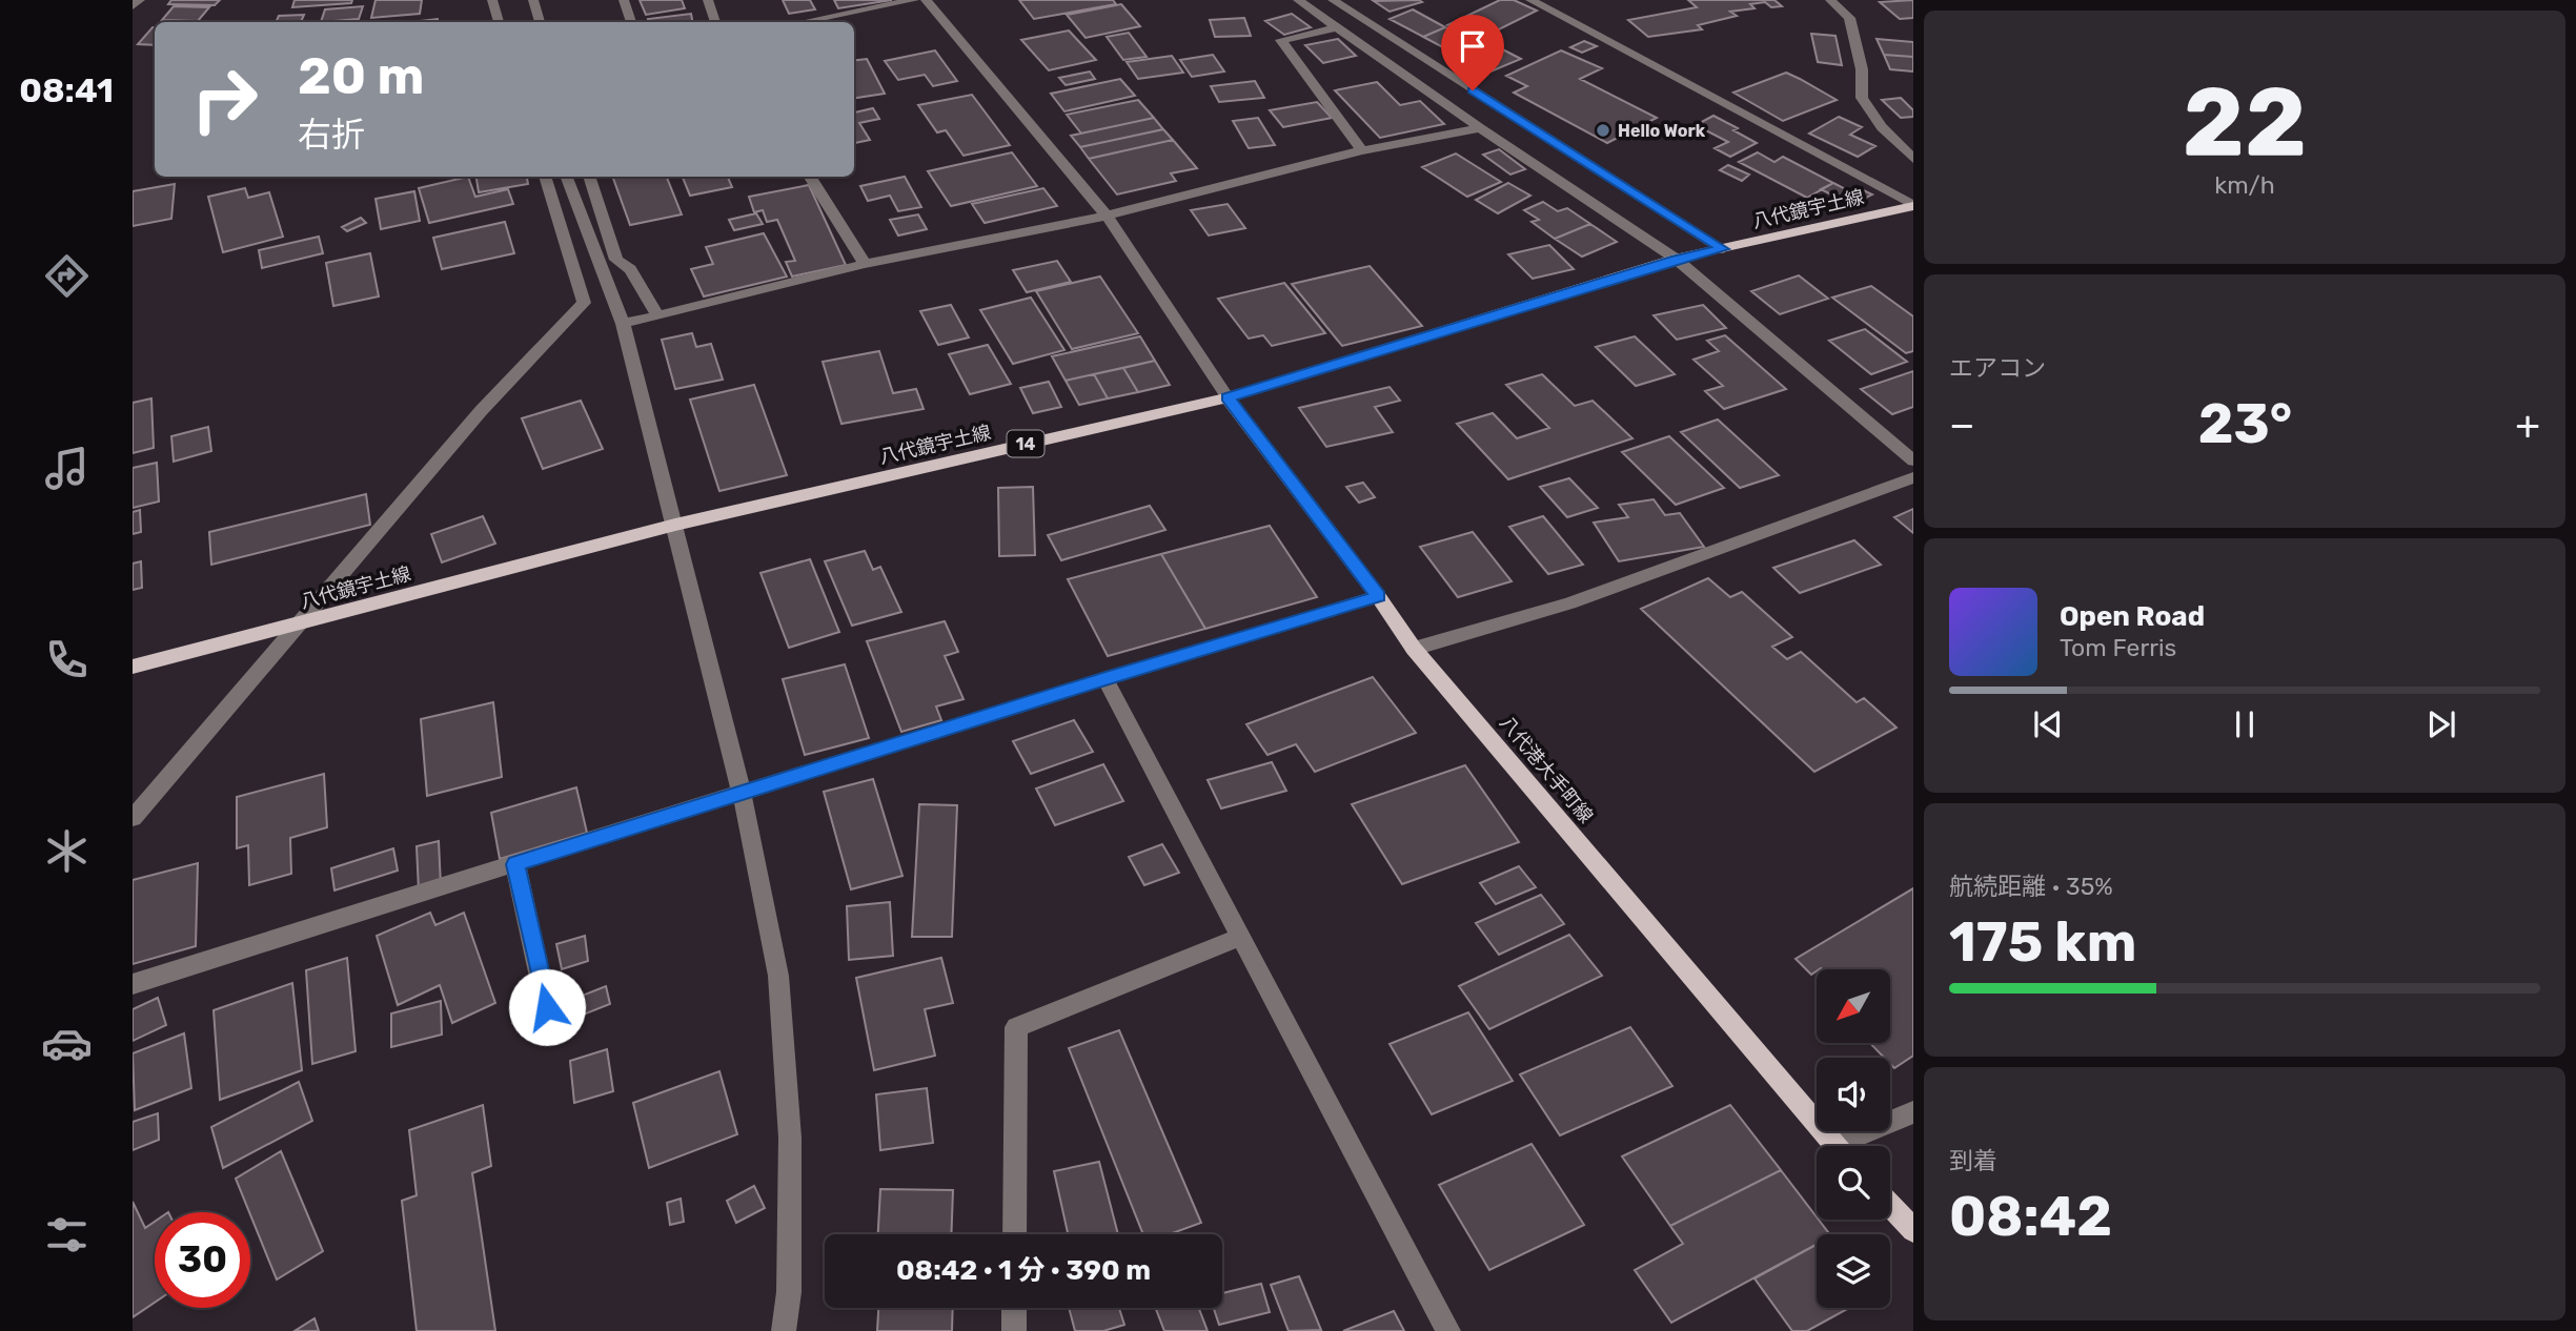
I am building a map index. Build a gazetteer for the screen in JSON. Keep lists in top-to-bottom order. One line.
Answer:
{"streets":{"main road":["八代鏡宇土線","14","八代港大手町線"]},"crossings":[["八代鏡宇土線","八代港大手町線"]],"places":["Hello Work"],"north":"bottom left","page":{"tabs":"08:41","tile":[["22","km/h"],"エアコン",["航続距離 · 35%","175 km"],["到着","08:42"]],"turn":["20 m","右折"],"heat":["−","23°","+"],"song":["Open Road","Tom Ferris"],"limit":"30","trip":"08:42 · 1 分 · 390 m"}}
